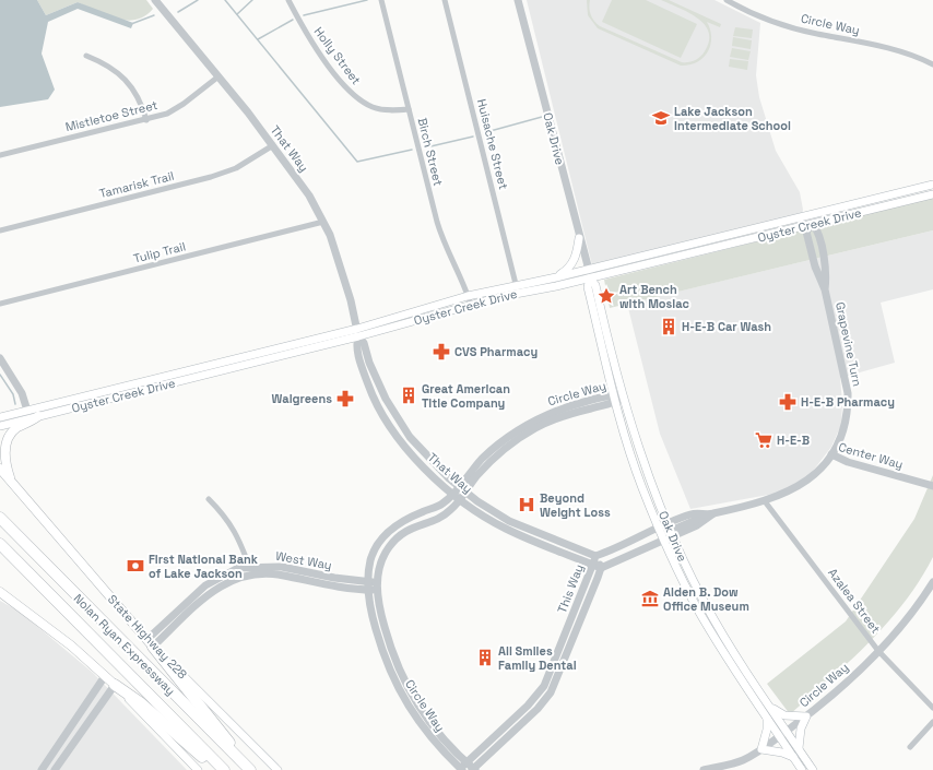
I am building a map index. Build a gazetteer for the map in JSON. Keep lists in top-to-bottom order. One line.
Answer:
{"streets":{"highway":["Nolan Ryan Expressway"],"main road":["Oak Drive","Oyster Creek Drive","State Highway 228"],"street":["Circle Way","Holly Street","Mistletoe Street","Huisache Street","That Way","Birch Street","Tamarisk Trail","Tulip Trail","Grapevine Turn","Center Way","West Way","This Way","Azalea Street"]},"crossings":[["Circle Way","Oak Drive"],["Circle Way","That Way"],["Circle Way","West Way"],["Circle Way","This Way"],["Circle Way","Azalea Street"],["Holly Street","Birch Street"],["Mistletoe Street","That Way"],["Oak Drive","Oyster Creek Drive"],["Oak Drive","Center Way"],["Huisache Street","Oyster Creek Drive"],["That Way","Tamarisk Trail"],["That Way","Oyster Creek Drive"],["That Way","Tulip Trail"],["That Way","Center Way"],["That Way","This Way"],["Birch Street","Oyster Creek Drive"],["Oyster Creek Drive","Grapevine Turn"],["Grapevine Turn","Center Way"],["Center Way","This Way"],["Center Way","Azalea Street"],["West Way","State Highway 228"]],"places":{"school or university":["Lake Jackson Intermediate School"],"place":["Art Bench with Mosiac"],"building":["H-E-B Car Wash","Great American Title Company","All Smiles Family Dental"],"pharmacy":["CVS Pharmacy","Walgreens","H-E-B Pharmacy"],"supermarket":["H-E-B"],"hospital":["Beyond Weight Loss"],"bank":["First National Bank of Lake Jackson"],"museum":["Alden B. Dow Office Museum"]}}
